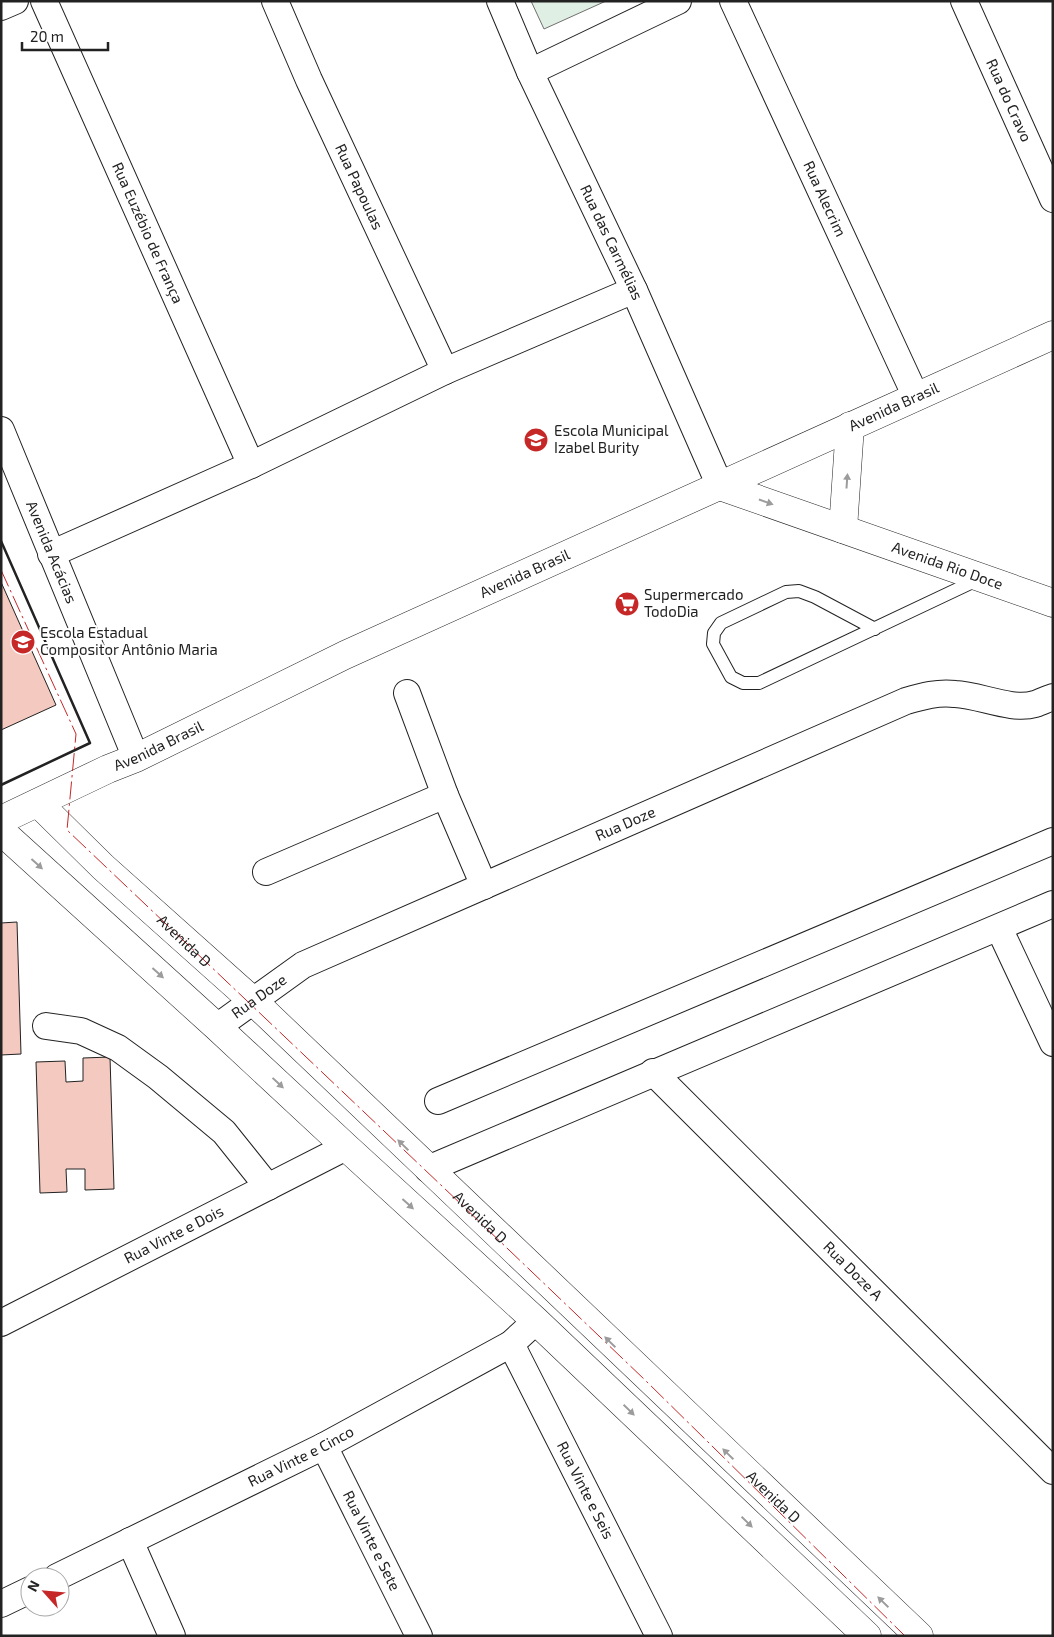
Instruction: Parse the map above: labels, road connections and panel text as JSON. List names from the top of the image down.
{
  "streets": {
    "street": [
      "Rua do Cravo",
      "Rua Papoulas",
      "Rua Alecrim",
      "Rua Euzébio de França",
      "Rua das Carmélias",
      "Avenida Brasil",
      "Avenida Acácias",
      "Avenida Rio Doce",
      "Rua Doze",
      "Avenida D",
      "Rua Vinte e Dois",
      "Rua Doze A",
      "Rua Vinte e Cinco",
      "Rua Vinte e Seis",
      "Rua Vinte e Sete"
    ]
  },
  "crossings": [
    ["Rua Alecrim", "Avenida Brasil"],
    ["Rua das Carmélias", "Avenida Brasil"],
    ["Rua das Carmélias", "Avenida Rio Doce"],
    ["Avenida Brasil", "Avenida Acácias"],
    ["Avenida Brasil", "Avenida Rio Doce"],
    ["Avenida Brasil", "Avenida D"],
    ["Rua Doze", "Avenida D"],
    ["Rua Vinte e Cinco", "Rua Vinte e Seis"],
    ["Rua Vinte e Cinco", "Rua Vinte e Sete"]
  ],
  "one_way": ["Avenida Rio Doce"],
  "places": {
    "school or university": ["Escola Municipal Izabel Burity", "Escola Estadual Compositor Antônio Maria"],
    "supermarket": ["Supermercado TodoDia"]
  },
  "scale_bar": "20 m",
  "north": "top left"
}
